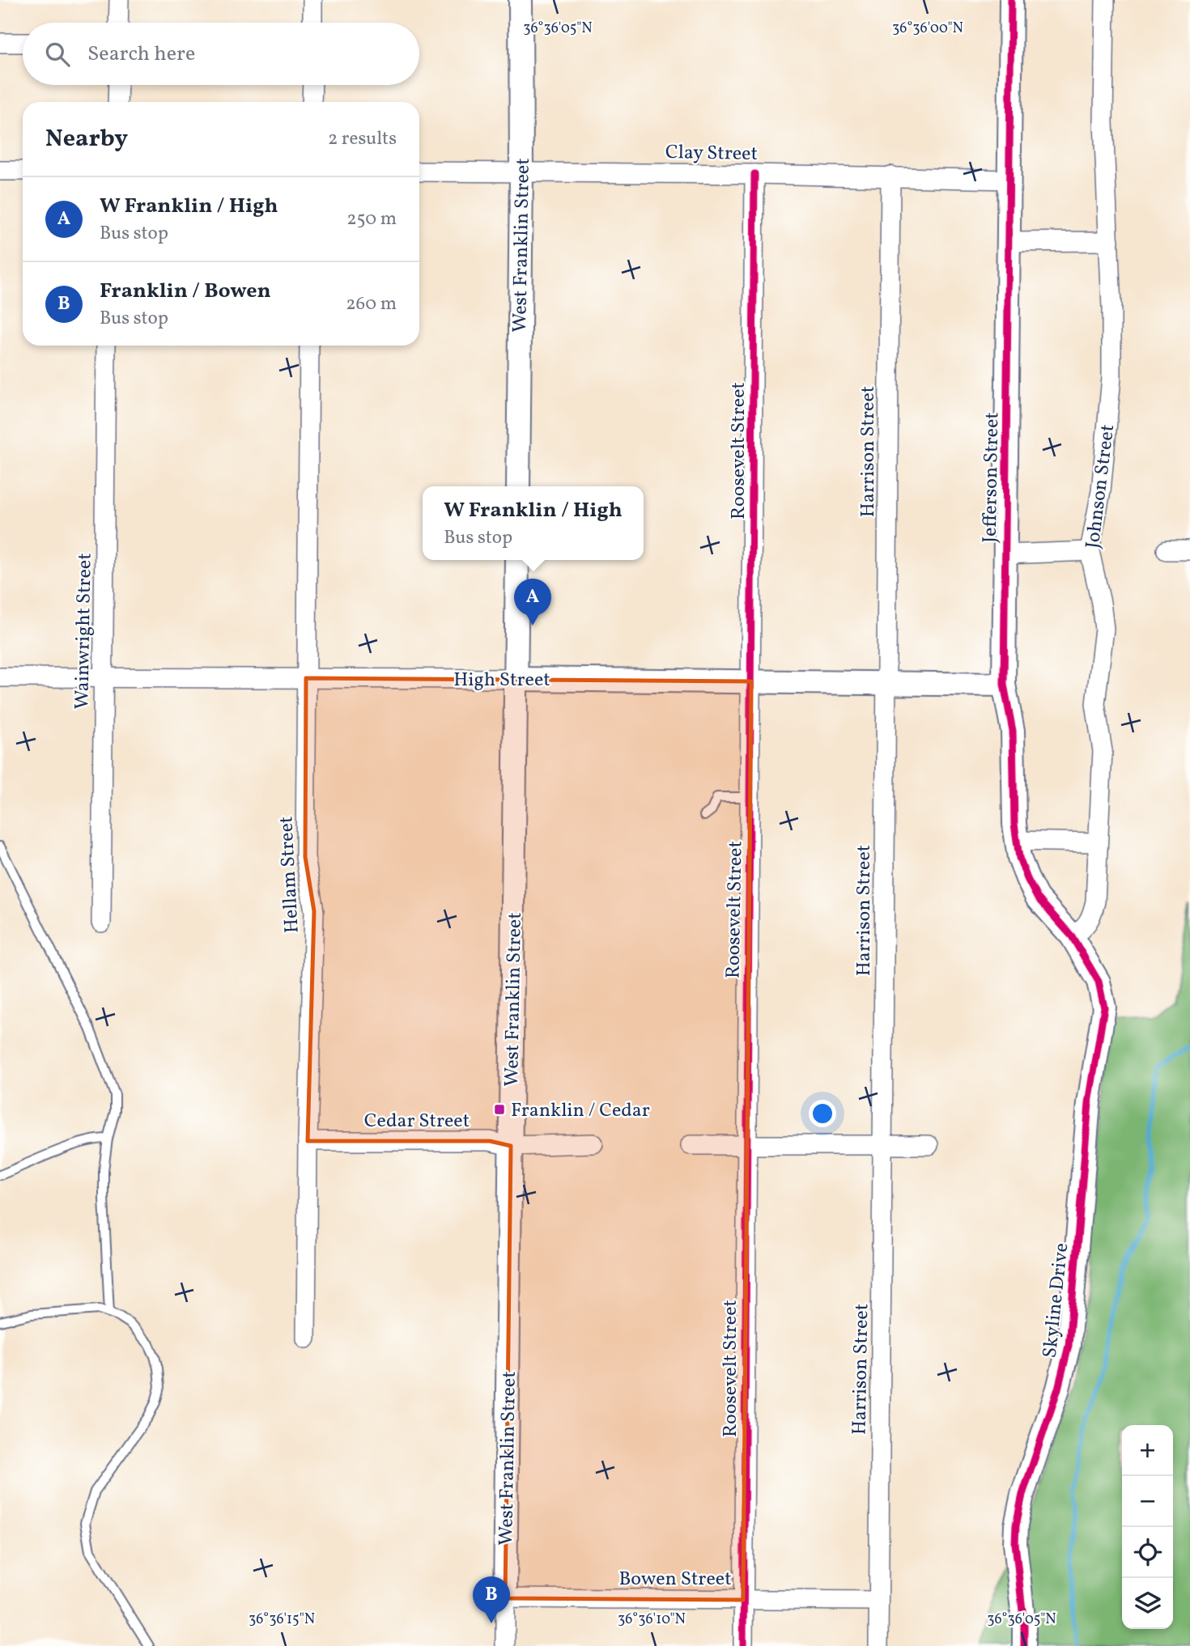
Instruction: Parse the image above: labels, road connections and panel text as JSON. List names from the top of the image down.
{
  "streets": {
    "street": [
      "Clay Street",
      "West Franklin Street",
      "Roosevelt Street",
      "Harrison Street",
      "Jefferson Street",
      "Johnson Street",
      "Wainwright Street",
      "High Street",
      "Hellam Street",
      "Cedar Street",
      "Skyline Drive",
      "Bowen Street"
    ]
  },
  "crossings": [
    ["Clay Street", "West Franklin Street"],
    ["Clay Street", "Roosevelt Street"],
    ["Clay Street", "Harrison Street"],
    ["Clay Street", "Jefferson Street"],
    ["West Franklin Street", "High Street"],
    ["West Franklin Street", "Cedar Street"],
    ["West Franklin Street", "Bowen Street"],
    ["Roosevelt Street", "High Street"],
    ["Roosevelt Street", "Bowen Street"],
    ["Harrison Street", "High Street"],
    ["Harrison Street", "Bowen Street"],
    ["Jefferson Street", "Johnson Street"],
    ["Jefferson Street", "High Street"],
    ["Jefferson Street", "Skyline Drive"],
    ["Johnson Street", "Skyline Drive"],
    ["Wainwright Street", "High Street"],
    ["High Street", "Hellam Street"],
    ["Hellam Street", "Cedar Street"]
  ],
  "places": {
    "transit": ["Franklin / Cedar"]
  },
  "page": {
    "search": "Search here",
    "heading": ["Nearby", "2 results"],
    "list": [
      {
        "mark": "A",
        "name": "W Franklin / High",
        "note": "Bus stop",
        "value": "250 m"
      },
      {
        "mark": "B",
        "name": "Franklin / Bowen",
        "note": "Bus stop",
        "value": "260 m"
      }
    ],
    "popup": ["W Franklin / High", "Bus stop"],
    "pins": ["A", "B"],
    "map_buttons": ["+", "−"]
  },
  "coordinates": [
    "36°36'05\"N",
    "36°36'00\"N",
    "36°36'15\"N",
    "36°36'10\"N"
  ]
}
